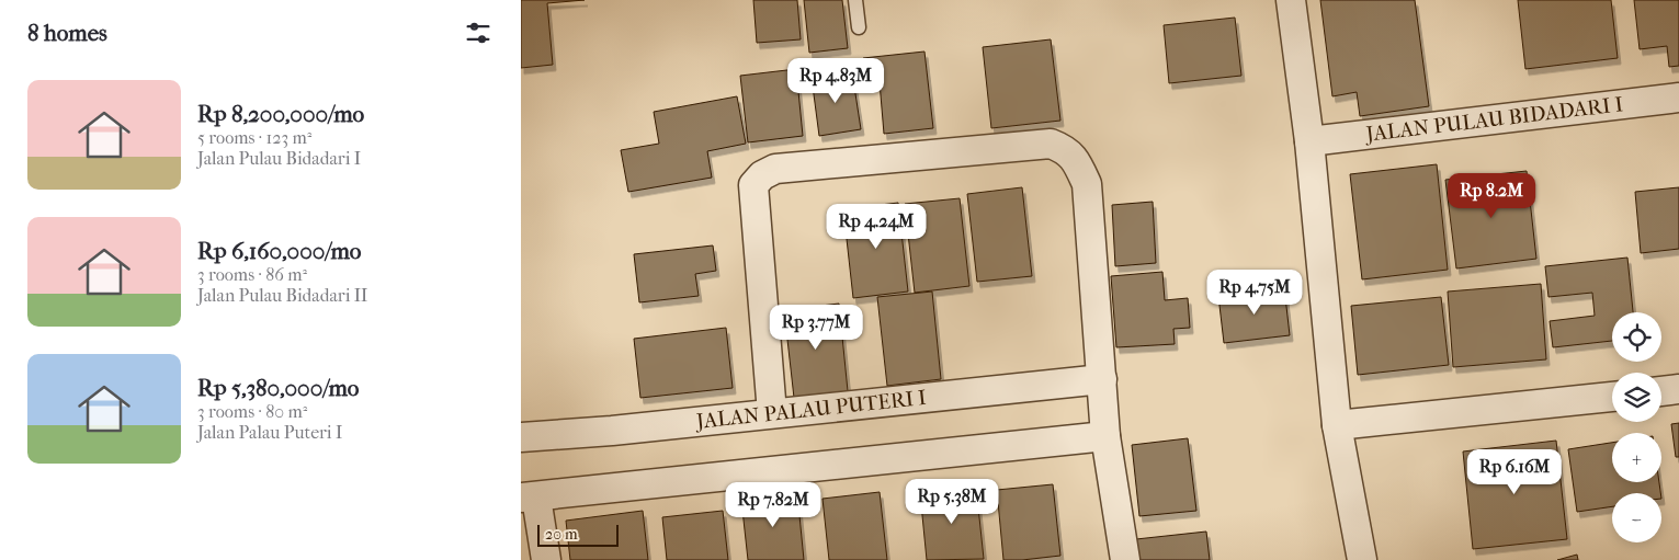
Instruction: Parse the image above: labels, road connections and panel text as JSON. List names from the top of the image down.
{
  "streets": {
    "street": ["JALAN PULAU BIDADARI I", "JALAN PALAU PUTERI I"]
  },
  "scale_bar": "20 m",
  "page": {
    "heading": "8 homes",
    "price": [
      "Rp 4.83M",
      "Rp 8.2M",
      "Rp 4.24M",
      "Rp 4.75M",
      "Rp 3.77M",
      "Rp 6.16M",
      "Rp 5.38M",
      "Rp 7.82M"
    ],
    "list": [
      {
        "name": "Rp 8,200,000/mo",
        "note": "5 rooms · 123 m² · Jalan Pulau Bidadari I"
      },
      {
        "name": "Rp 6,160,000/mo",
        "note": "3 rooms · 86 m² · Jalan Pulau Bidadari II"
      },
      {
        "name": "Rp 5,380,000/mo",
        "note": "3 rooms · 80 m² · Jalan Palau Puteri I"
      }
    ],
    "map_buttons": ["+", "−"],
    "scale": "20 m"
  }
}
